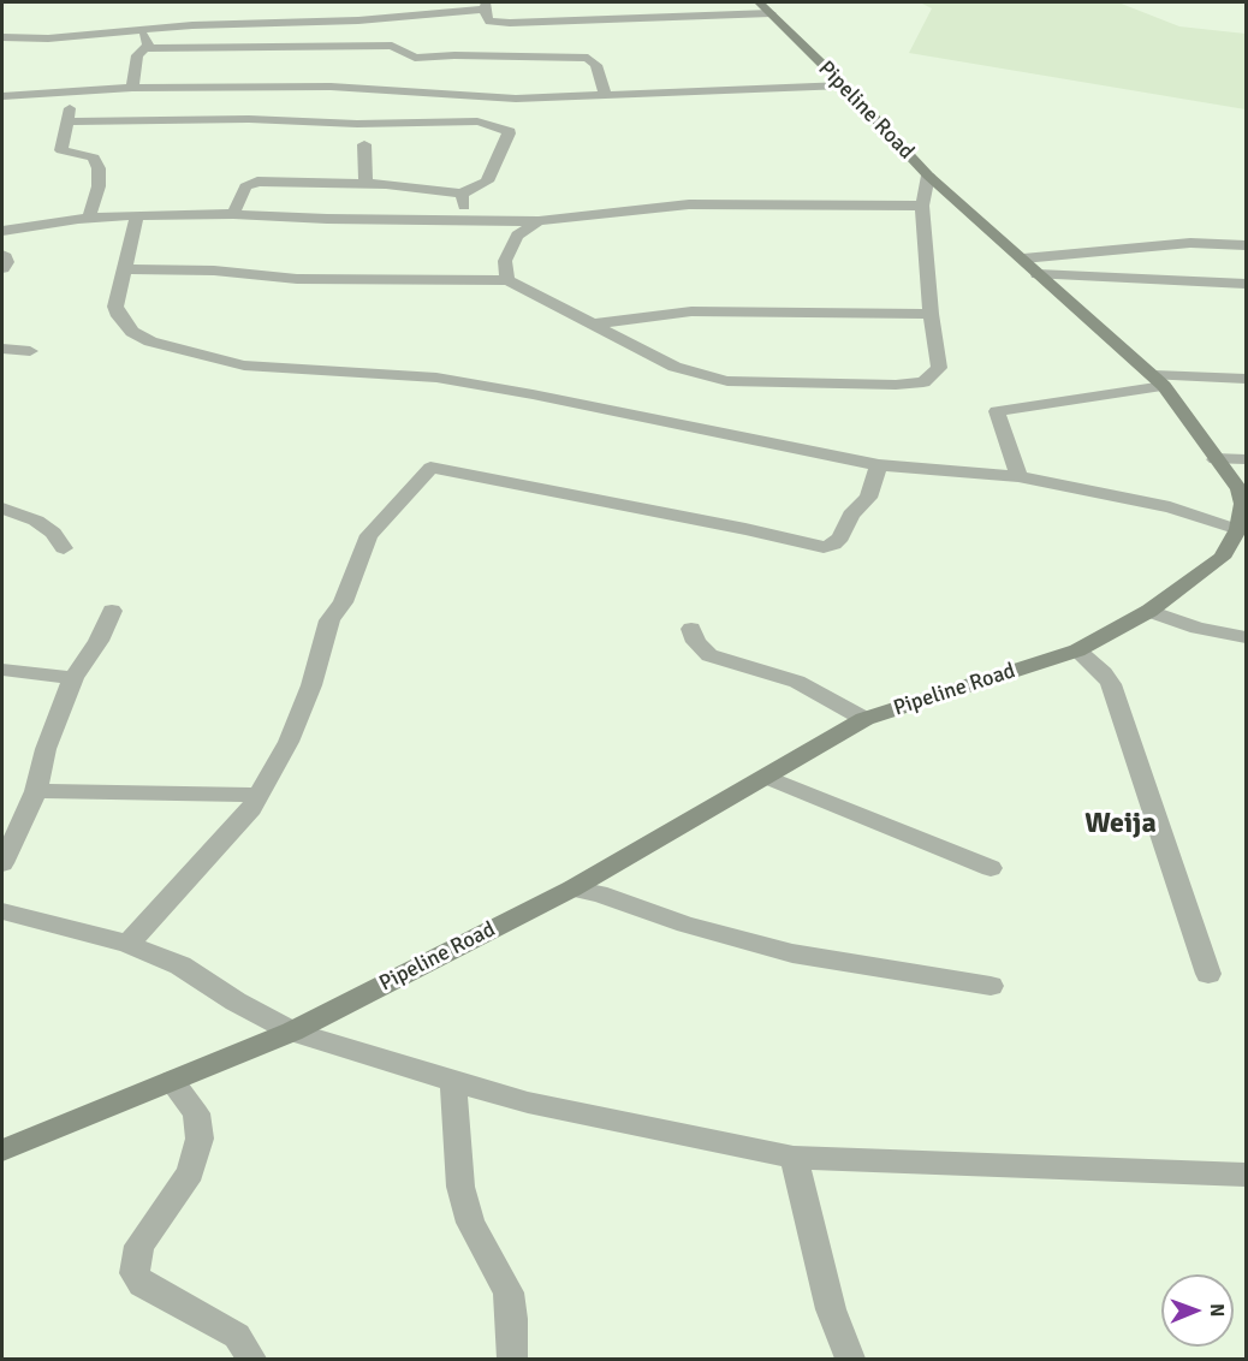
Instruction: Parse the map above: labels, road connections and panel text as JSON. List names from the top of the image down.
{
  "streets": {
    "street": ["Pipeline Road"]
  },
  "districts": ["Weija"],
  "north": "right"
}
